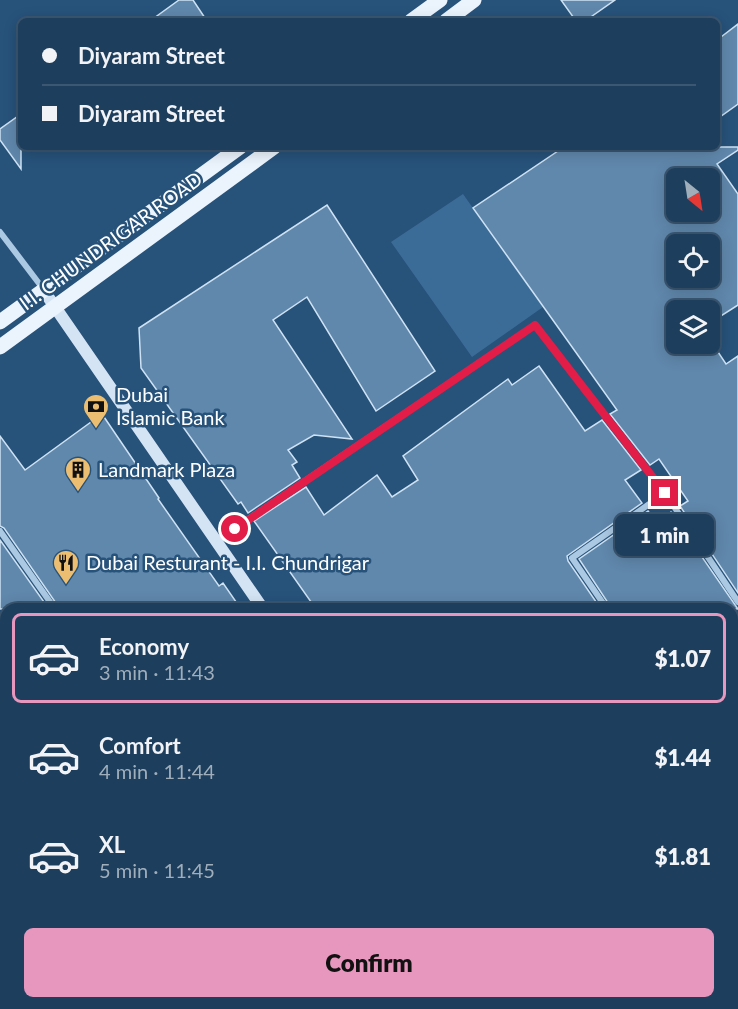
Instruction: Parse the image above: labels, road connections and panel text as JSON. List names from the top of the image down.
{
  "streets": {
    "main road": ["I.I. CHUNDRIGAR ROAD"]
  },
  "places": {
    "bank": ["Dubai Islamic Bank"],
    "building": ["Landmark Plaza"],
    "restaurant": ["Dubai Resturant - I.I. Chundrigar"]
  },
  "north": "bottom right",
  "page": {
    "banner": ["Diyaram Street", "Diyaram Street"],
    "bubble": "1 min",
    "list": [
      {
        "name": "Economy",
        "note": "3 min · 11:43",
        "value": "$1.07"
      },
      {
        "name": "Comfort",
        "note": "4 min · 11:44",
        "value": "$1.44"
      },
      {
        "name": "XL",
        "note": "5 min · 11:45",
        "value": "$1.81"
      }
    ],
    "buttons": "Confirm"
  }
}
